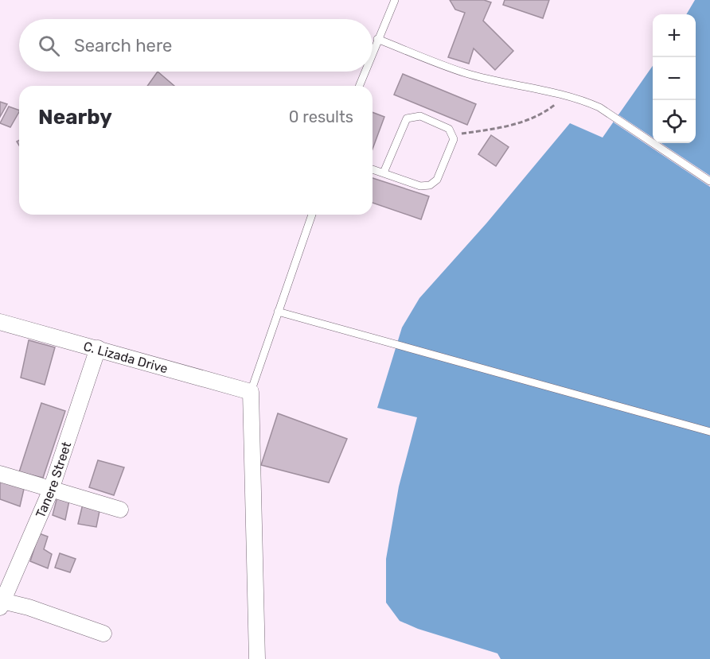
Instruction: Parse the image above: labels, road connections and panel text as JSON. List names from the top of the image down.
{
  "streets": {
    "street": ["C. Lizada Drive", "Tanere Street"]
  },
  "crossings": [
    ["C. Lizada Drive", "Tanere Street"]
  ],
  "page": {
    "map_buttons": ["+", "−"],
    "search": "Search here",
    "heading": ["Nearby", "0 results"]
  }
}
